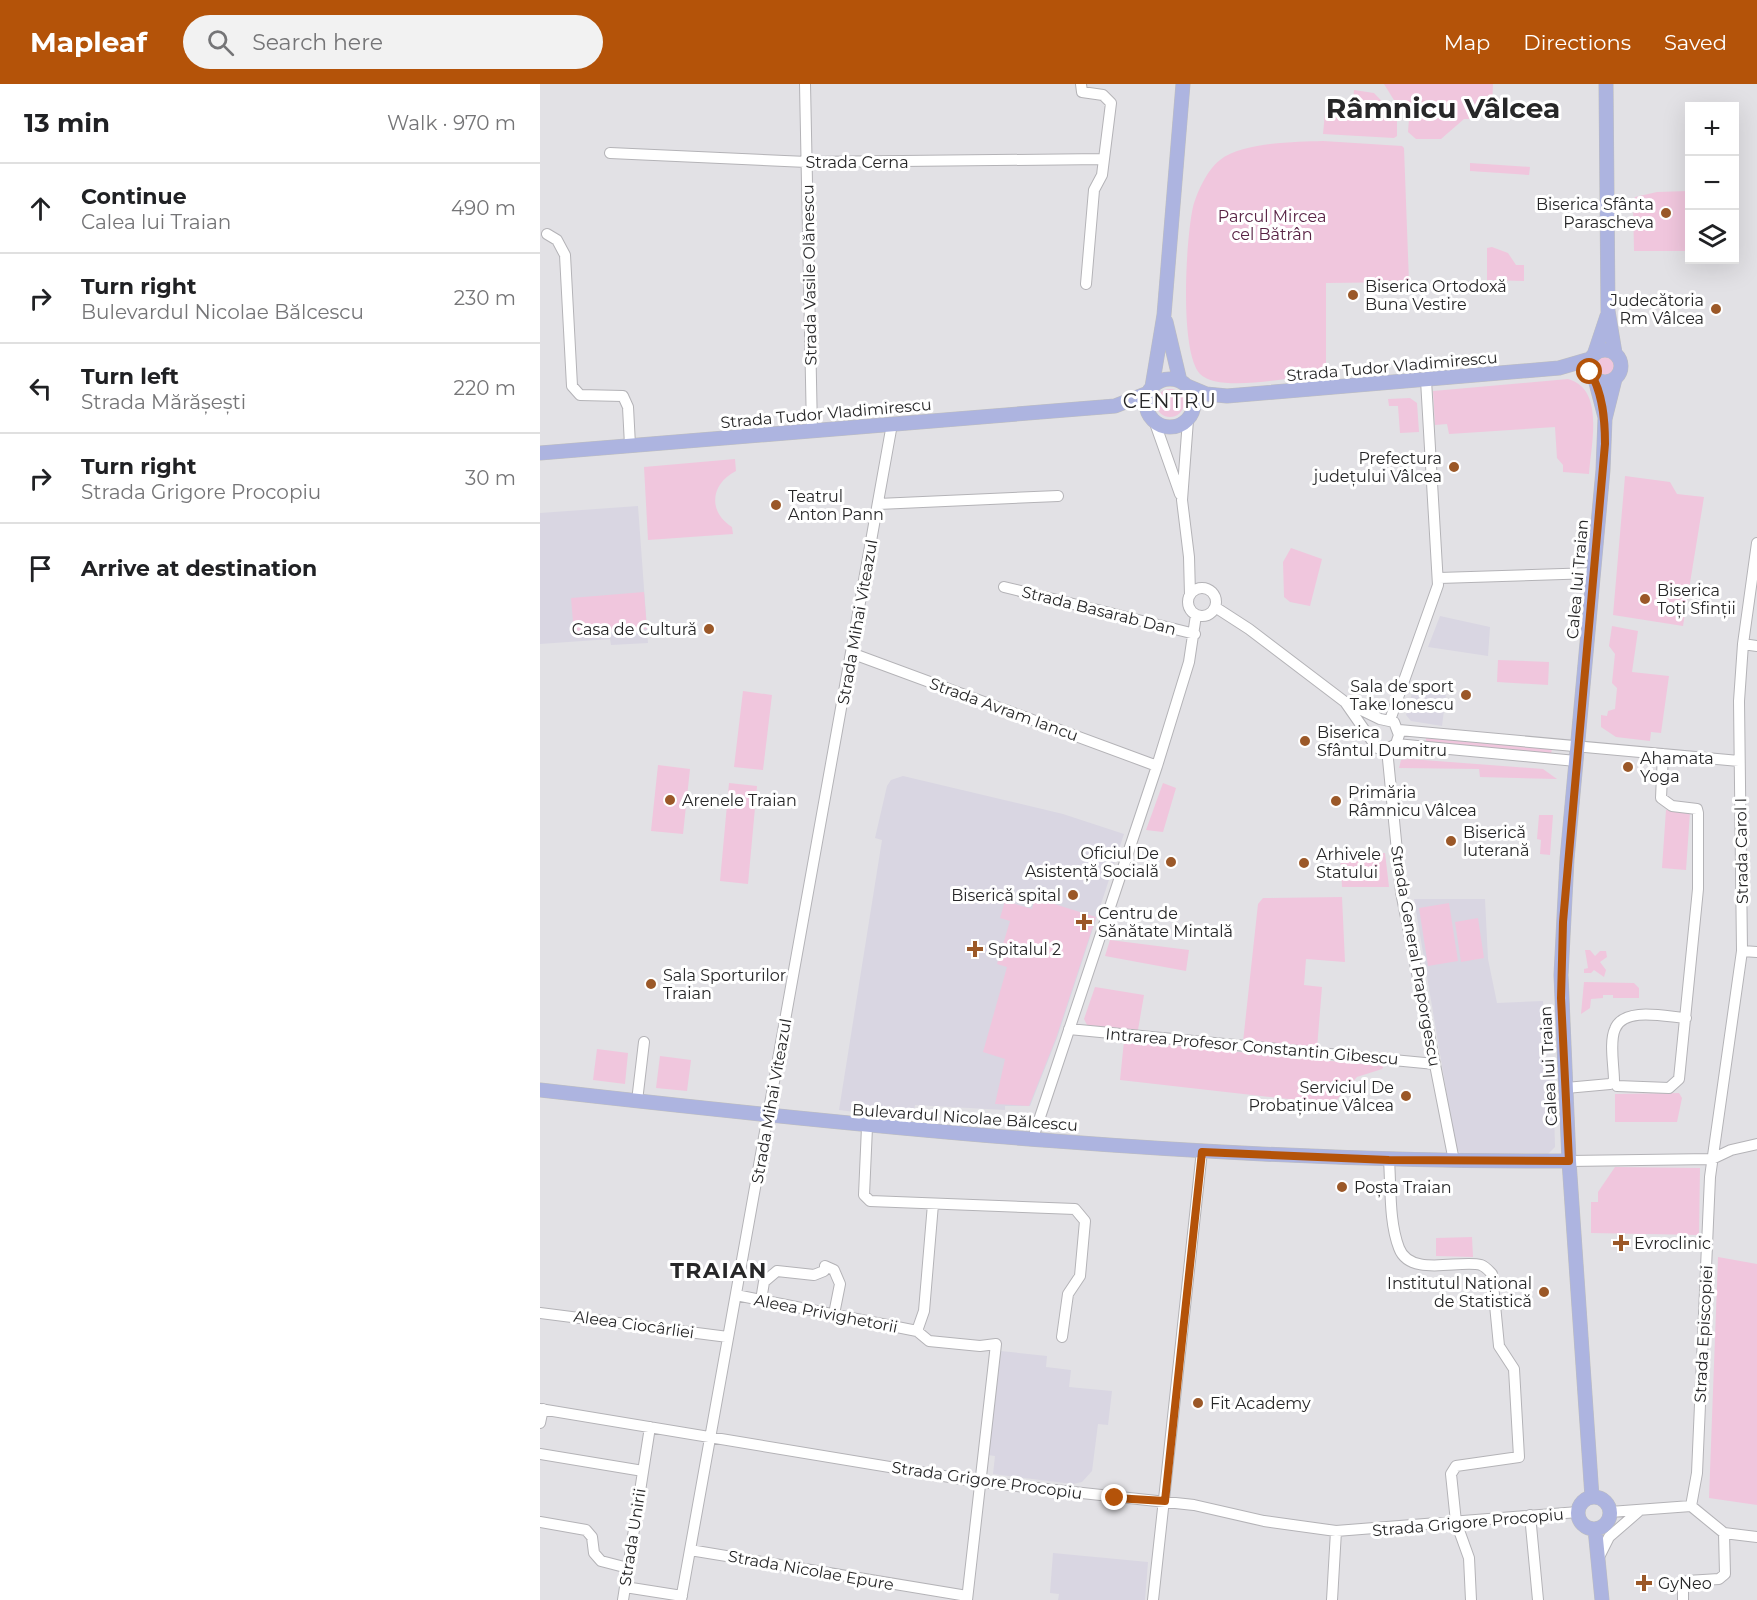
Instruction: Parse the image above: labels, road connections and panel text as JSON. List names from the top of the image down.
{
  "streets": {
    "main road": ["Strada Tudor Vladimirescu", "Calea lui Traian", "Bulevardul Nicolae Bălcescu"],
    "street": [
      "Strada Cerna",
      "Strada Vasile Olănescu",
      "Strada Basarab Dan",
      "Strada Mihai Viteazul",
      "Strada Avram Iancu",
      "Strada Carol I",
      "Strada General Praporgescu",
      "Intrarea Profesor Constantin Gibescu",
      "Aleea Privighetorii",
      "Aleea Ciocârliei",
      "Strada Episcopiei",
      "Strada Grigore Procopiu",
      "Strada Unirii",
      "Strada Nicolae Epure"
    ]
  },
  "crossings": [
    ["Strada Cerna", "Strada Vasile Olănescu"],
    ["Strada Vasile Olănescu", "Strada Tudor Vladimirescu"],
    ["Strada Tudor Vladimirescu", "Calea lui Traian"],
    ["Strada Tudor Vladimirescu", "Strada Mihai Viteazul"],
    ["Calea lui Traian", "Bulevardul Nicolae Bălcescu"],
    ["Calea lui Traian", "Strada Grigore Procopiu"],
    ["Strada Mihai Viteazul", "Strada Avram Iancu"],
    ["Strada Mihai Viteazul", "Bulevardul Nicolae Bălcescu"],
    ["Strada Mihai Viteazul", "Aleea Privighetorii"],
    ["Strada Mihai Viteazul", "Aleea Ciocârliei"],
    ["Strada Mihai Viteazul", "Strada Grigore Procopiu"],
    ["Strada Mihai Viteazul", "Strada Nicolae Epure"],
    ["Strada Carol I", "Strada Episcopiei"],
    ["Strada General Praporgescu", "Intrarea Profesor Constantin Gibescu"],
    ["Strada General Praporgescu", "Bulevardul Nicolae Bălcescu"],
    ["Aleea Privighetorii", "Strada Grigore Procopiu"]
  ],
  "districts": ["Râmnicu Vâlcea", "CENTRU", "TRAIAN"],
  "parks": ["Parcul Mircea cel Bătrân"],
  "places": {
    "other": [
      "Biserica Sfânta Parascheva",
      "Biserica Ortodoxă Buna Vestire",
      "Judecătoria Rm Vâlcea",
      "Prefectura județului Vâlcea",
      "Teatrul Anton Pann",
      "Biserica Toți Sfinții",
      "Casa de Cultură",
      "Sala de sport Take Ionescu",
      "Biserica Sfântul Dumitru",
      "Ahamata Yoga",
      "Arenele Traian",
      "Primăria Râmnicu Vâlcea",
      "Biserică luterană",
      "Oficiul De Asistență Socială",
      "Arhivele Statului",
      "Biserică spital",
      "Sala Sporturilor Traian",
      "Serviciul De Probaținue Vâlcea",
      "Poșta Traian",
      "Institutul Național de Statistică",
      "Fit Academy"
    ],
    "health": [
      "Centru de Sănătate Mintală",
      "Spitalul 2",
      "Evroclinic",
      "GyNeo"
    ]
  },
  "page": {
    "header": "Mapleaf",
    "search": "Search here",
    "nav": ["Map", "Directions", "Saved"],
    "heading": ["13 min", "Walk · 970 m"],
    "map_buttons": ["+", "−"],
    "list": [
      ["Continue", "Calea lui Traian", "490 m"],
      ["Turn right", "Bulevardul Nicolae Bălcescu", "230 m"],
      ["Turn left", "Strada Mărășești", "220 m"],
      ["Turn right", "Strada Grigore Procopiu", "30 m"],
      "Arrive at destination"
    ]
  }
}
